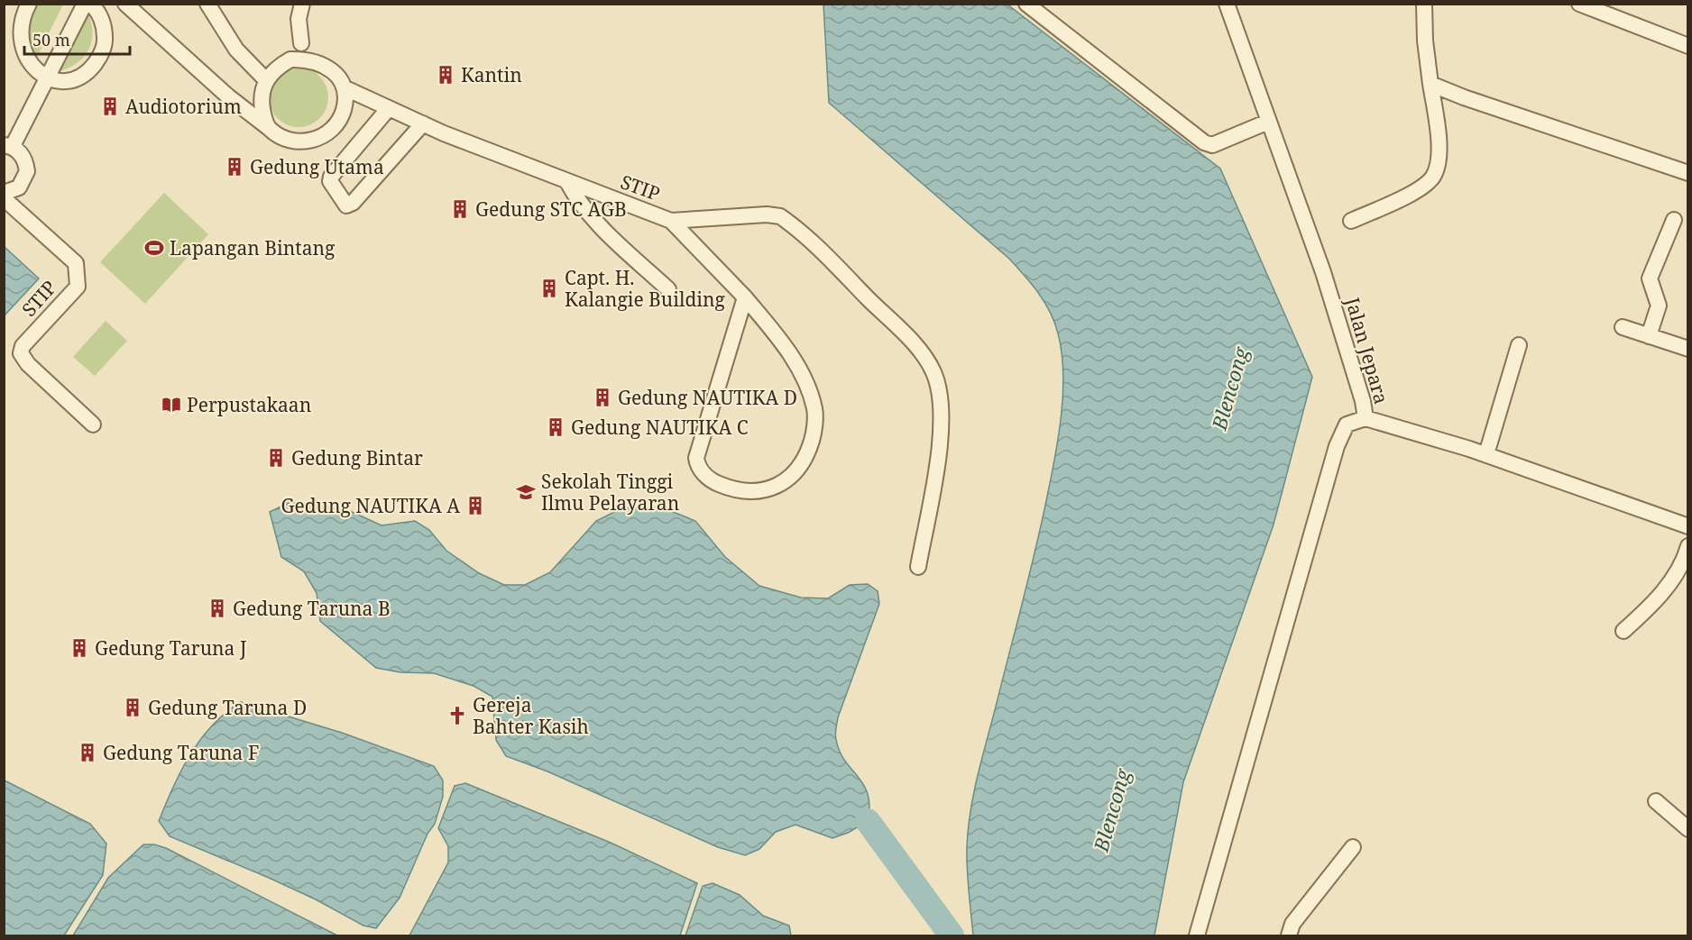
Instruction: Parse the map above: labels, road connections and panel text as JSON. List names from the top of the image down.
{
  "streets": {
    "lane": ["STIP", "Jalan Jepara"]
  },
  "water": ["Blencong"],
  "places": {
    "building": [
      "Kantin",
      "Audiotorium",
      "Gedung Utama",
      "Gedung STC AGB",
      "Capt. H. Kalangie Building",
      "Gedung NAUTIKA D",
      "Gedung NAUTIKA C",
      "Gedung Bintar",
      "Gedung NAUTIKA A",
      "Gedung Taruna B",
      "Gedung Taruna J",
      "Gedung Taruna D",
      "Gedung Taruna F"
    ],
    "sports": ["Lapangan Bintang"],
    "library": ["Perpustakaan"],
    "school or university": ["Sekolah Tinggi Ilmu Pelayaran"],
    "church": ["Gereja Bahter Kasih"]
  },
  "scale_bar": "50 m"
}
